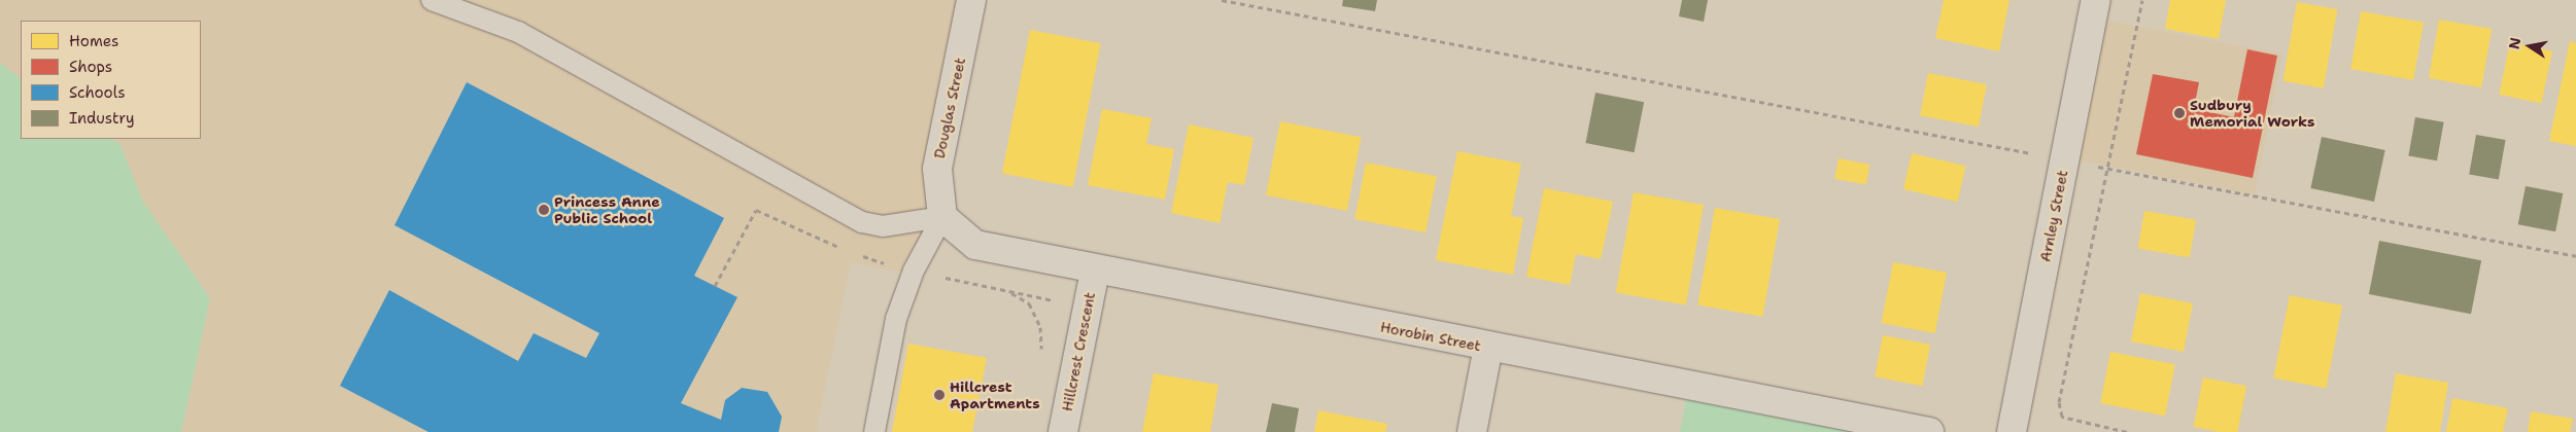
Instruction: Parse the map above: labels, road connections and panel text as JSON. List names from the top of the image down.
{
  "streets": {
    "street": [
      "Douglas Street",
      "Arnley Street",
      "Horobin Street",
      "Hillcrest Crescent"
    ]
  },
  "crossings": [
    ["Douglas Street", "Horobin Street"],
    ["Horobin Street", "Hillcrest Crescent"]
  ],
  "places": ["Sudbury Memorial Works", "Princess Anne Public School", "Hillcrest Apartments"],
  "legend": [
    "Homes",
    "Shops",
    "Schools",
    "Industry"
  ],
  "north": "left"
}
